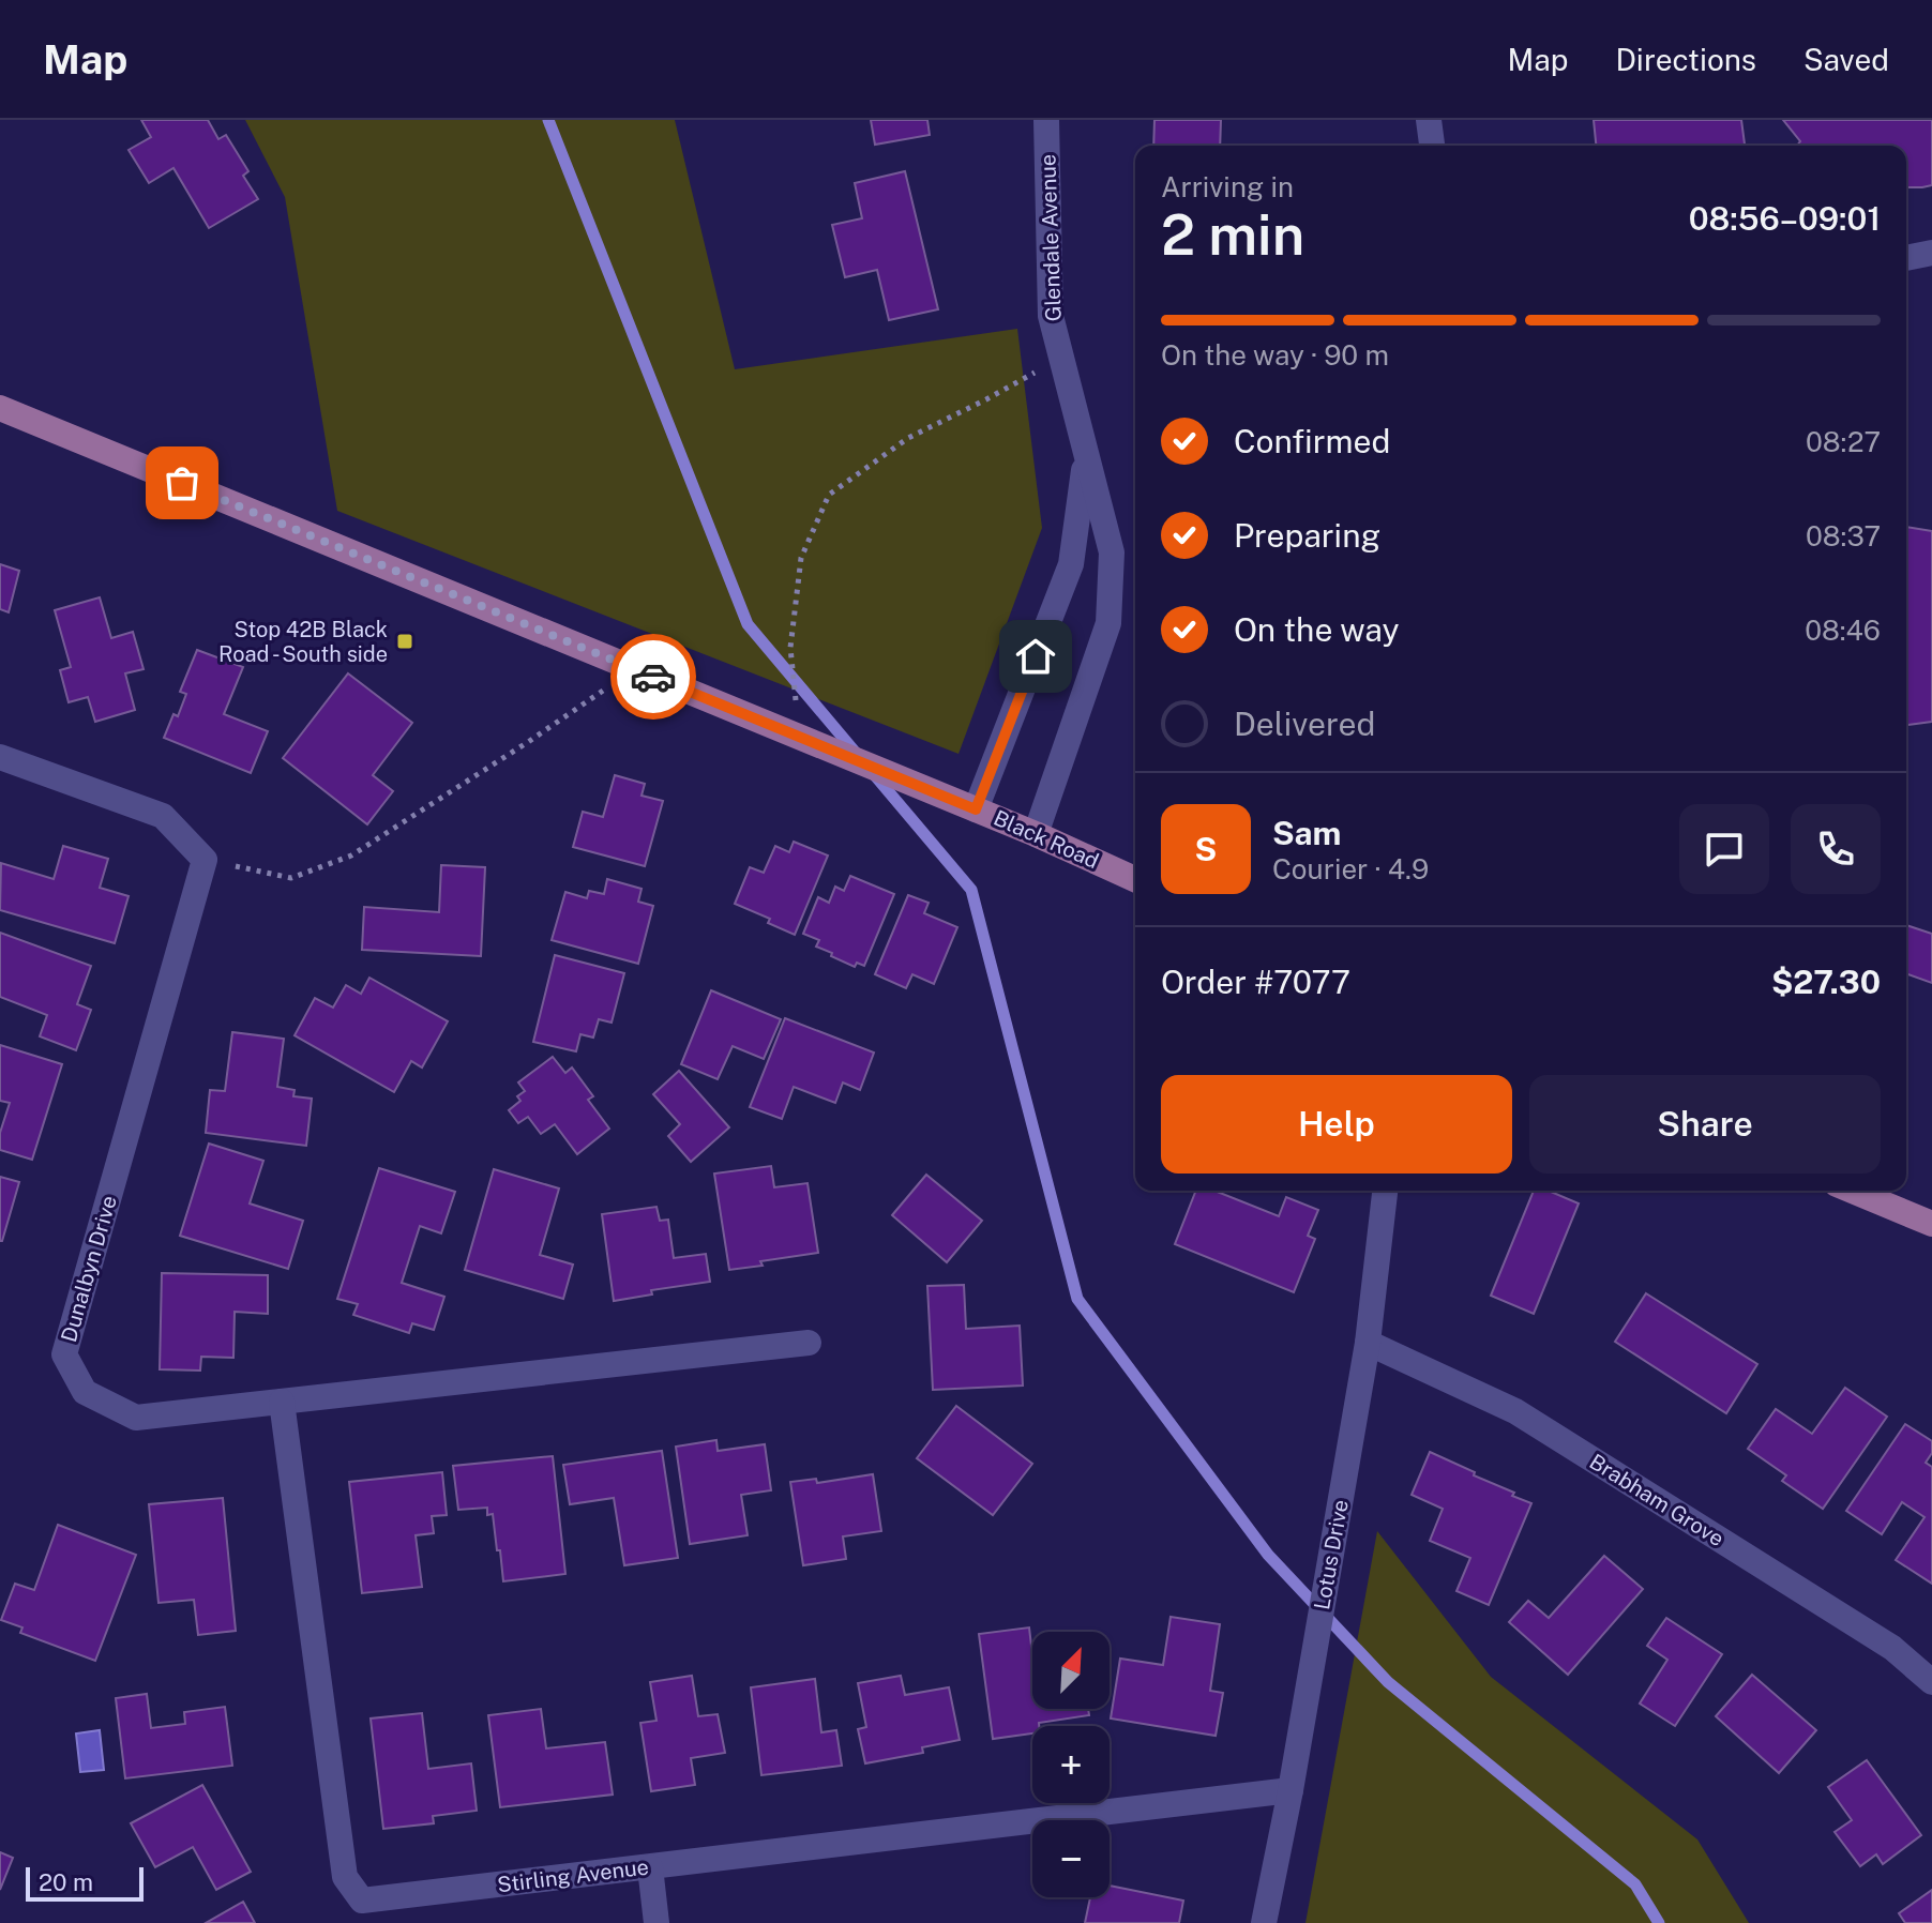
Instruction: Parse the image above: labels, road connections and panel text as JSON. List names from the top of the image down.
{
  "streets": {
    "main road": ["Black Road"],
    "street": [
      "Glendale Avenue",
      "Dunalbyn Drive",
      "Brabham Grove",
      "Lotus Drive",
      "Stirling Avenue"
    ]
  },
  "crossings": [
    ["Glendale Avenue", "Black Road"],
    ["Dunalbyn Drive", "Stirling Avenue"],
    ["Brabham Grove", "Lotus Drive"],
    ["Lotus Drive", "Stirling Avenue"]
  ],
  "places": {
    "transit": ["Stop 42B Black Road - South side"]
  },
  "scale_bar": "20 m",
  "north": "top right",
  "page": {
    "header": "Map",
    "nav": ["Map", "Directions", "Saved"],
    "heading": ["2 min", "Arriving in", "08:56–09:01"],
    "panel": [
      "Sam",
      "Courier · 4.9",
      "Order #7077",
      "$27.30"
    ],
    "bar": "On the way · 90 m",
    "list": [
      ["Confirmed", "08:27"],
      ["Preparing", "08:37"],
      ["On the way", "08:46"],
      "Delivered"
    ],
    "round": "S",
    "buttons": ["Help", "Share"],
    "map_buttons": ["+", "−"],
    "scale": "20 m"
  }
}
